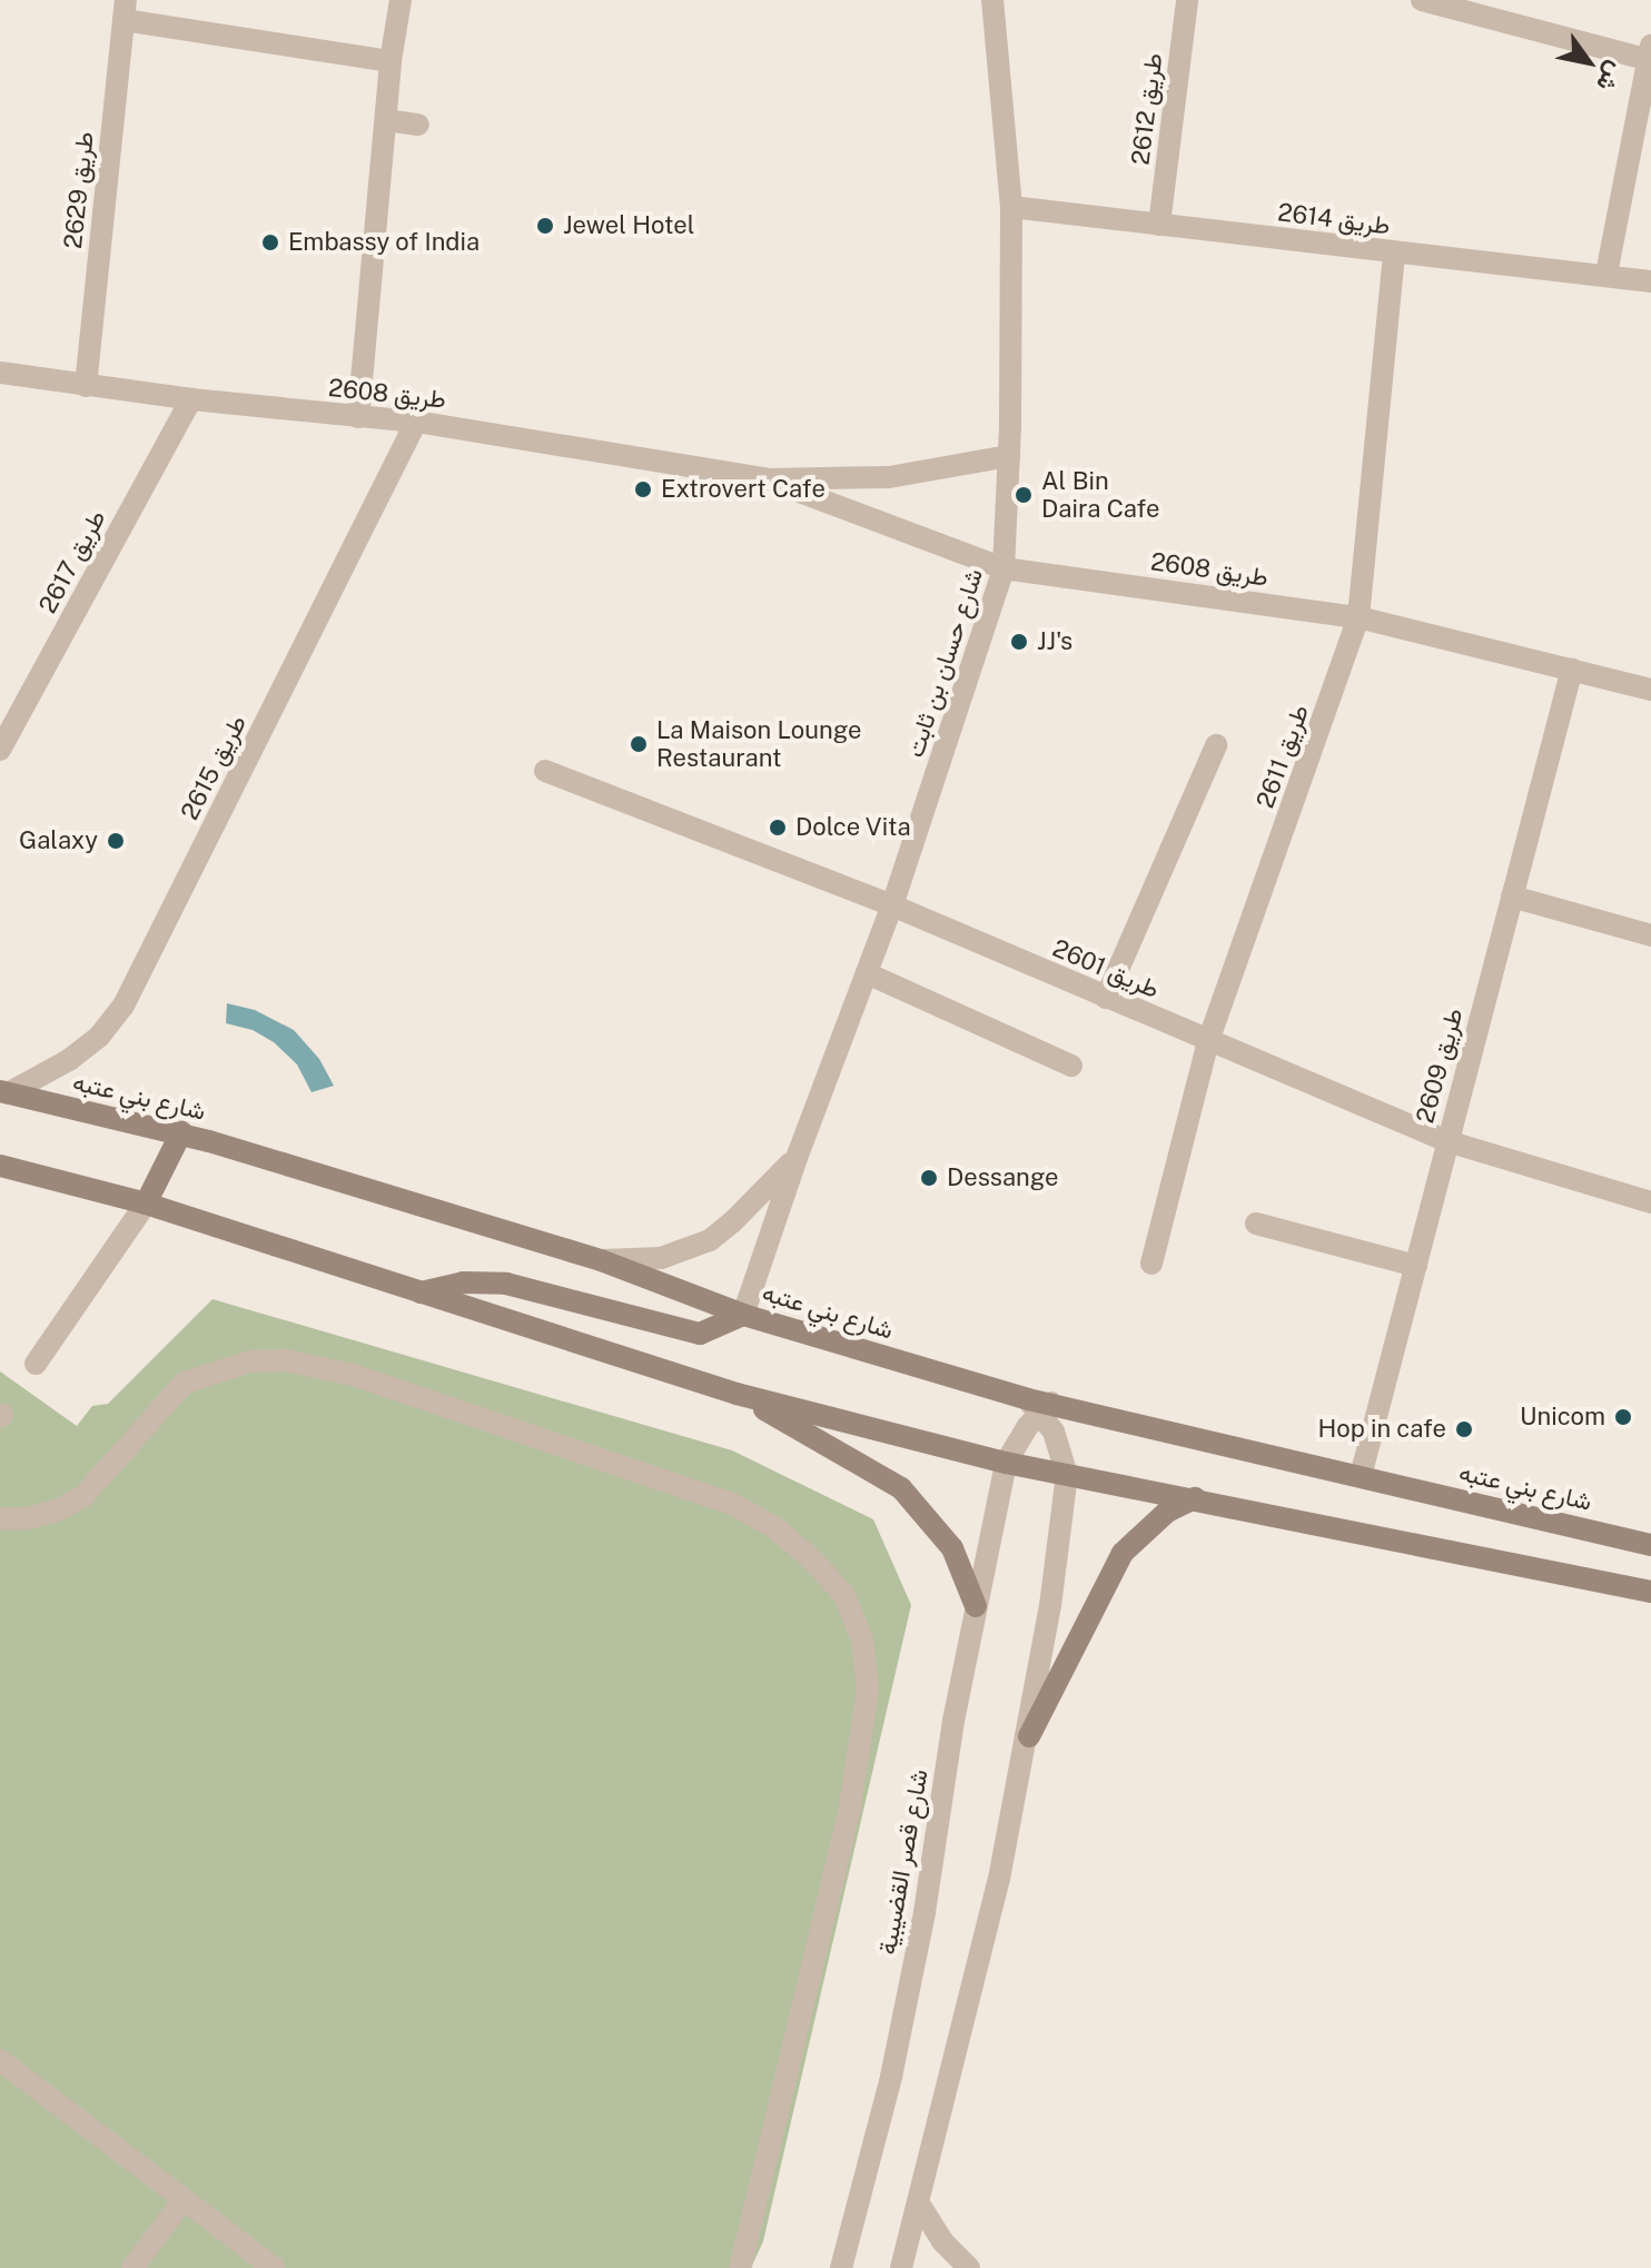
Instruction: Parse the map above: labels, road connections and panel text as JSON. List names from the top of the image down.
{
  "streets": {
    "main road": ["شارع بني عتبه"],
    "street": [
      "طريق 2612",
      "طريق 2629",
      "طريق 2614",
      "طريق 2608",
      "طريق 2617",
      "شارع حسان بن ثابت",
      "طريق 2611",
      "طريق 2615",
      "طريق 2601",
      "طريق 2609",
      "شارع قصر القضيبية"
    ]
  },
  "crossings": [
    ["طريق 2612", "طريق 2614"],
    ["طريق 2629", "طريق 2608"],
    ["طريق 2614", "شارع حسان بن ثابت"],
    ["طريق 2614", "طريق 2611"],
    ["طريق 2608", "طريق 2617"],
    ["طريق 2608", "شارع حسان بن ثابت"],
    ["طريق 2608", "طريق 2611"],
    ["طريق 2608", "طريق 2615"],
    ["طريق 2608", "طريق 2609"],
    ["شارع حسان بن ثابت", "طريق 2601"],
    ["شارع حسان بن ثابت", "شارع بني عتبه"],
    ["طريق 2611", "طريق 2601"],
    ["طريق 2615", "شارع بني عتبه"],
    ["طريق 2601", "طريق 2609"],
    ["طريق 2609", "شارع بني عتبه"]
  ],
  "places": [
    "Jewel Hotel",
    "Embassy of India",
    "Extrovert Cafe",
    "Al Bin Daira Cafe",
    "JJ's",
    "La Maison Lounge Restaurant",
    "Dolce Vita",
    "Galaxy",
    "Dessange",
    "Unicom",
    "Hop in cafe"
  ],
  "north": "bottom right"
}
